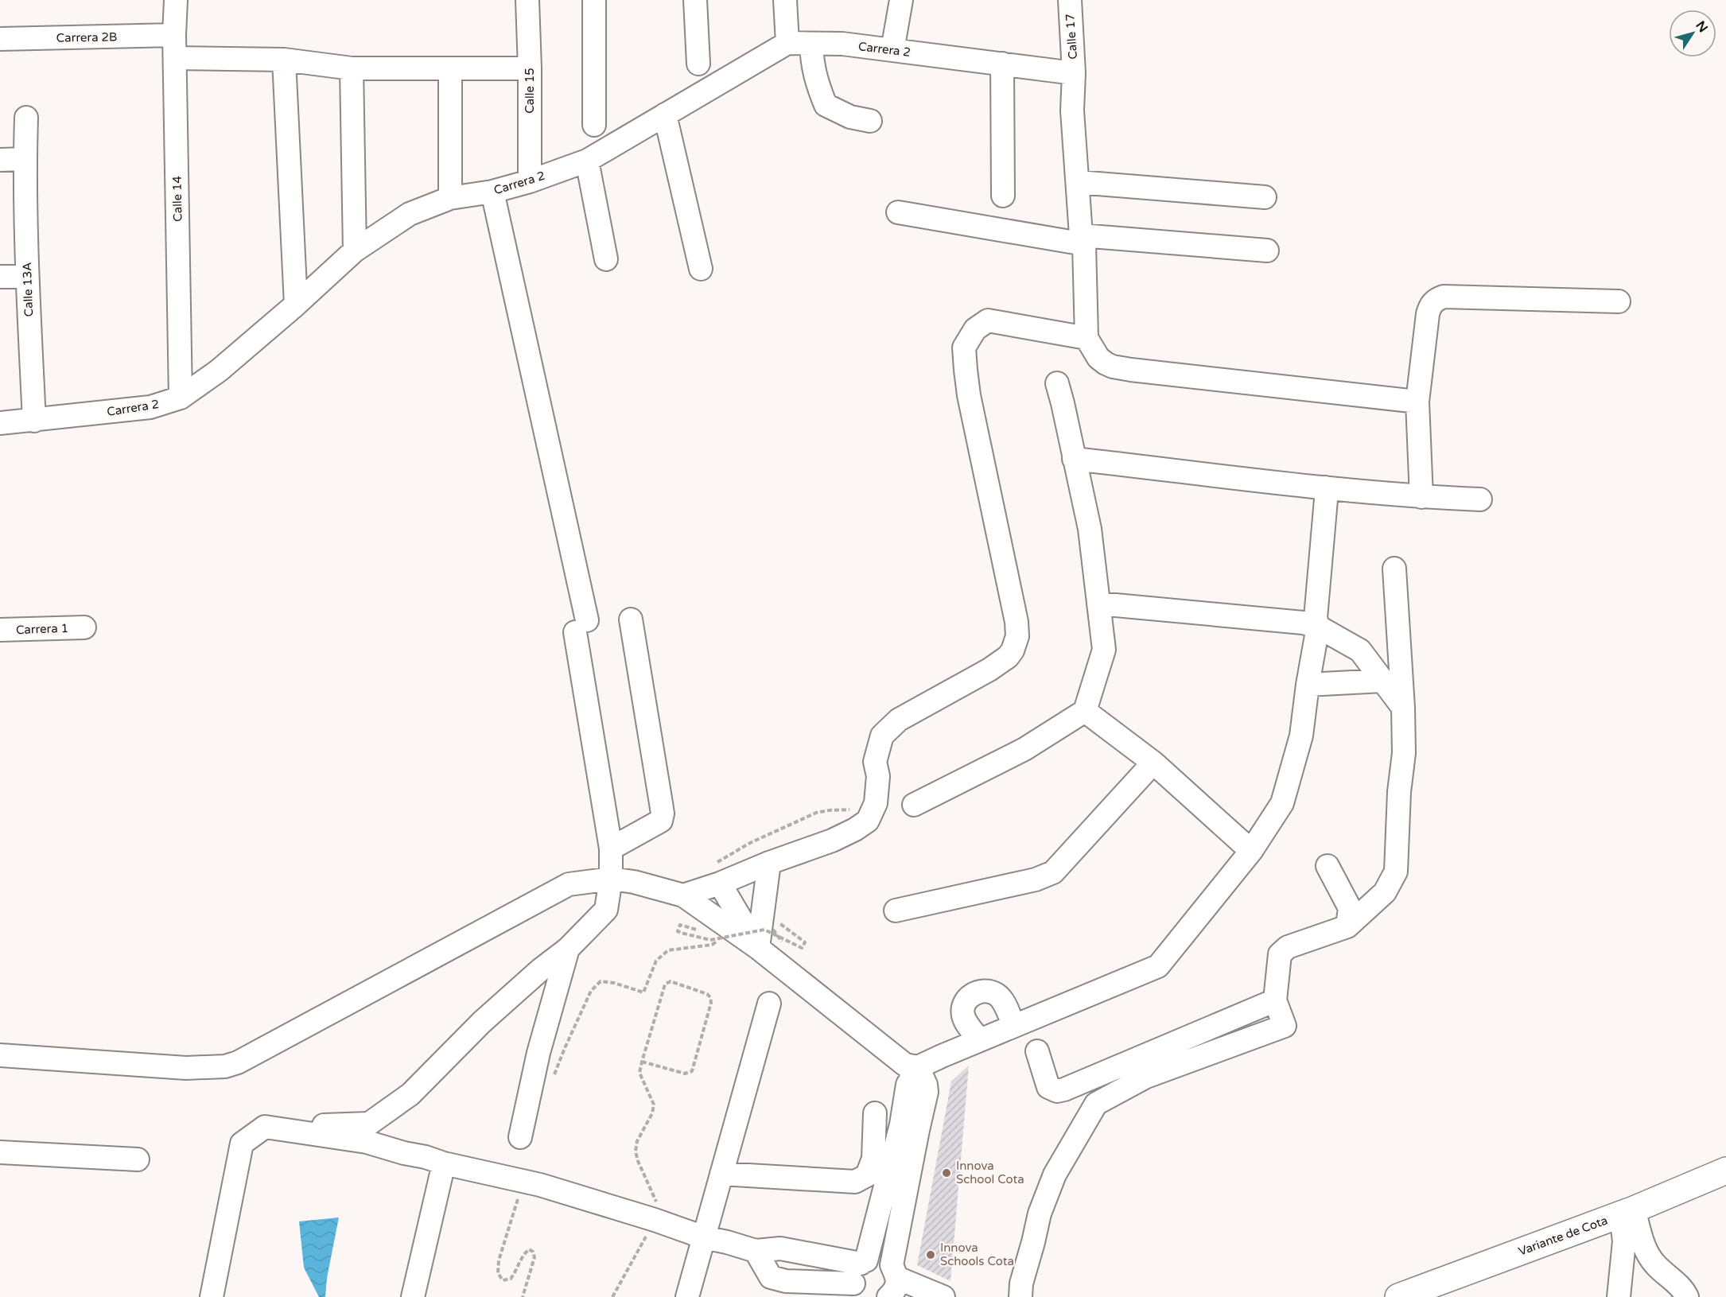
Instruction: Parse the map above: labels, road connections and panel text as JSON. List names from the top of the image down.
{
  "streets": {
    "main road": ["Variante de Cota"],
    "street": [
      "Calle 17",
      "Carrera 2B",
      "Carrera 2",
      "Calle 15",
      "Calle 14",
      "Calle 13A",
      "Carrera 1"
    ]
  },
  "crossings": [
    ["Calle 17", "Carrera 2"],
    ["Carrera 2B", "Calle 14"],
    ["Carrera 2", "Calle 15"],
    ["Carrera 2", "Calle 14"],
    ["Carrera 2", "Calle 13A"]
  ],
  "places": ["Innova School Cota", "Innova Schools Cota"],
  "north": "top right"
}
